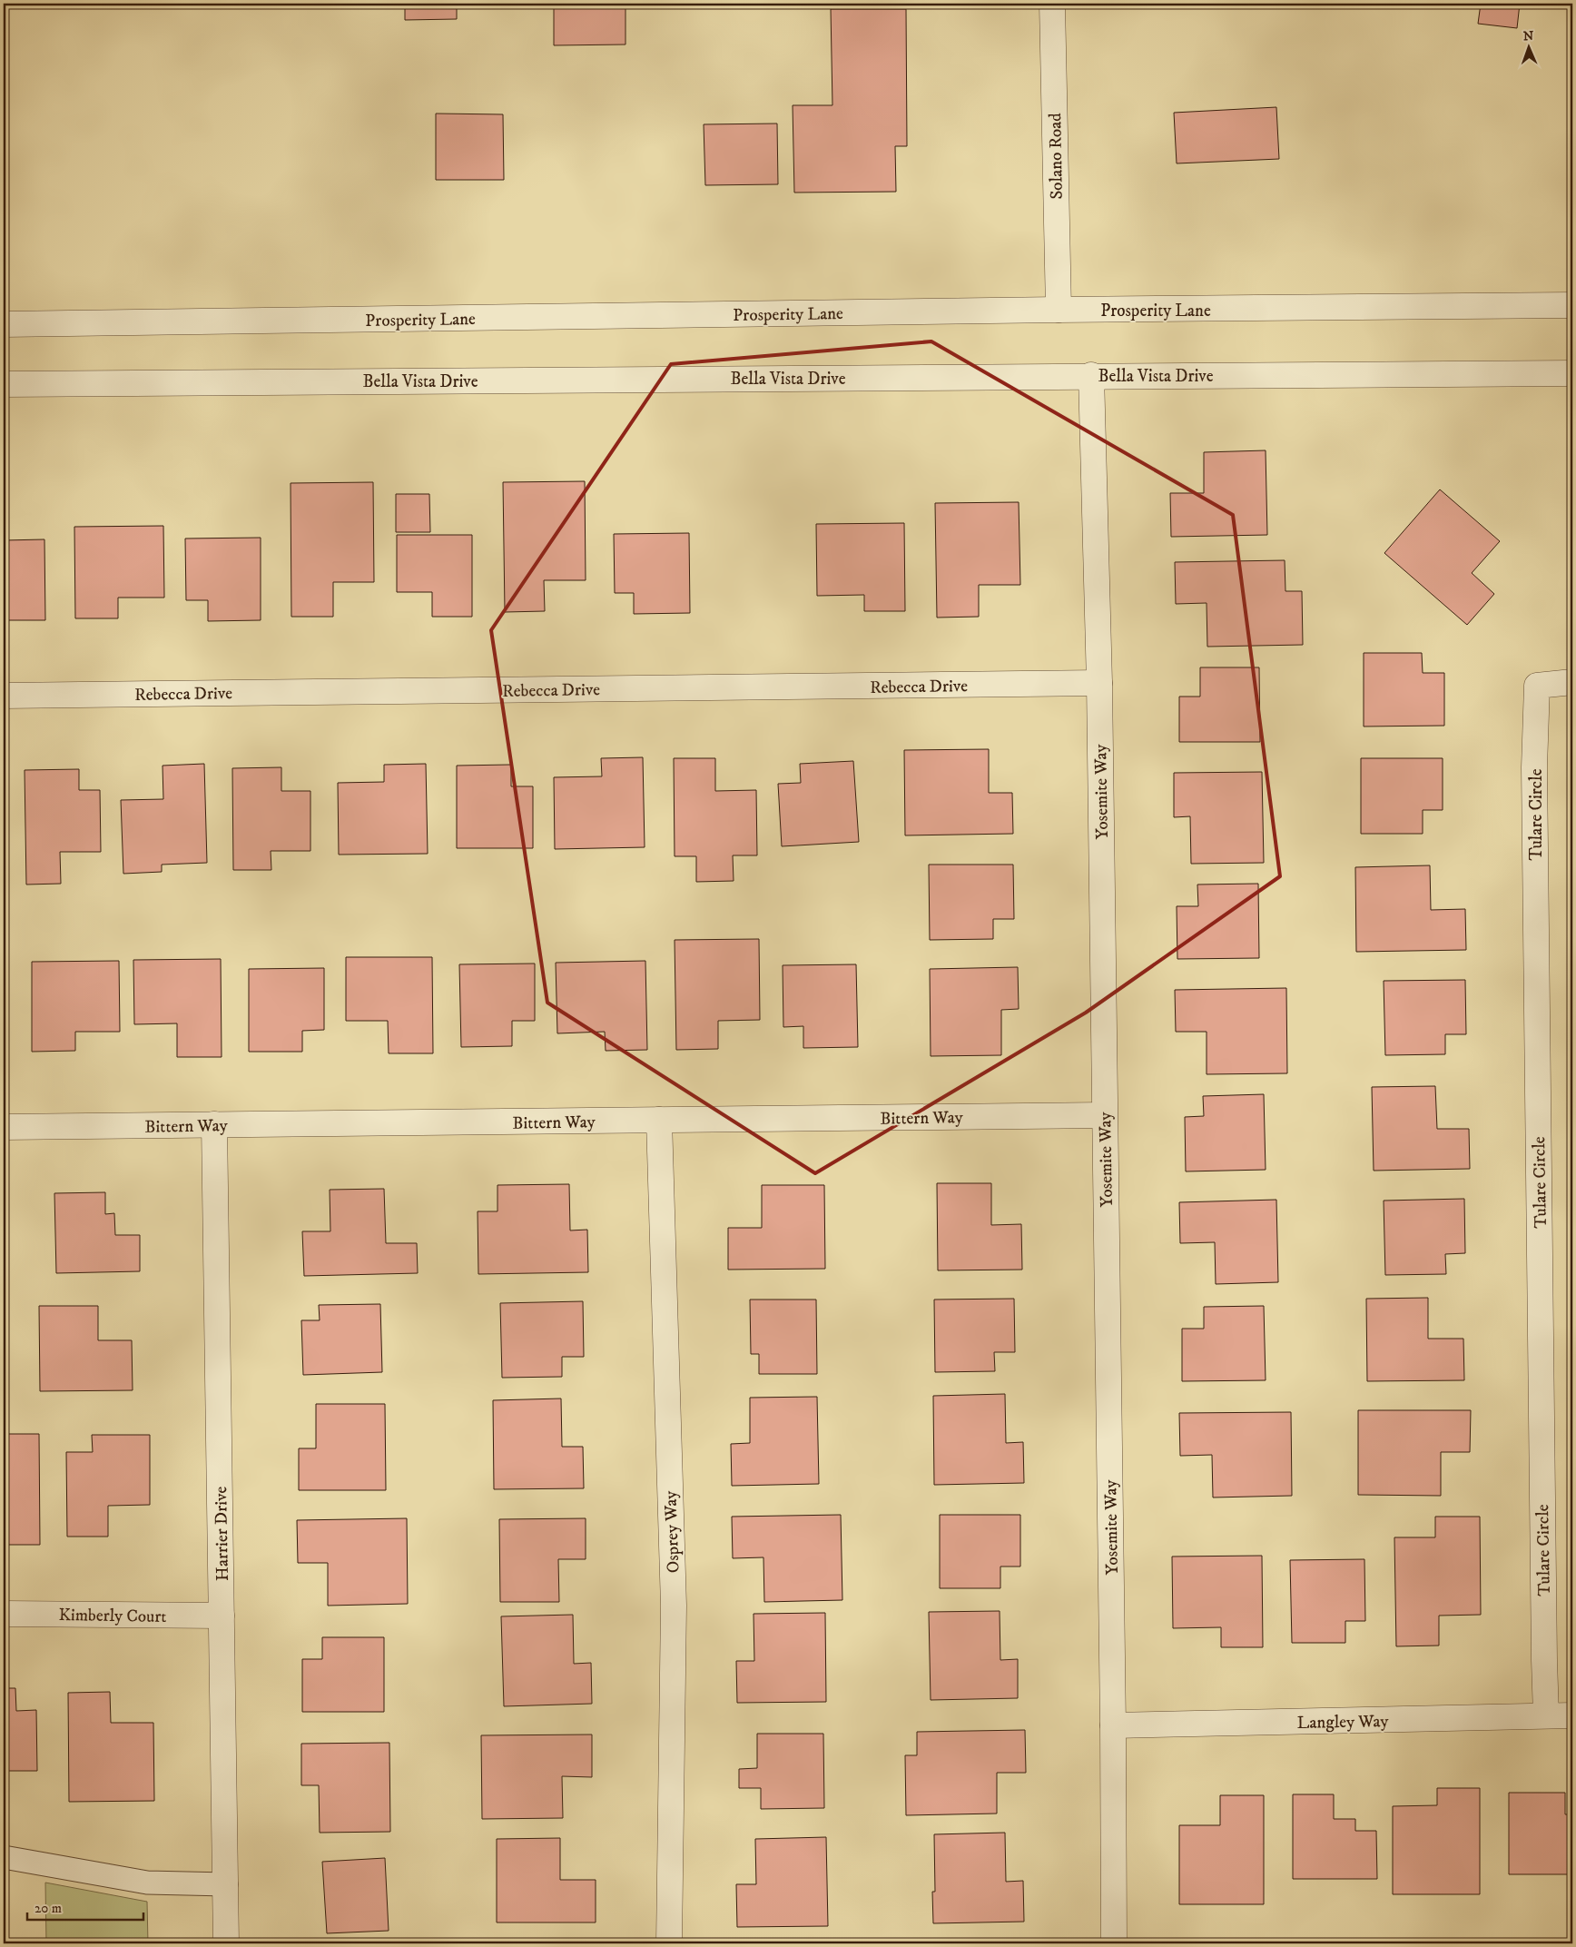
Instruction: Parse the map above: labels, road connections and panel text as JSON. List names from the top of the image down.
{
  "streets": {
    "street": [
      "Solano Road",
      "Prosperity Lane",
      "Bella Vista Drive",
      "Rebecca Drive",
      "Yosemite Way",
      "Tulare Circle",
      "Bittern Way",
      "Osprey Way",
      "Harrier Drive",
      "Kimberly Court",
      "Langley Way"
    ]
  },
  "crossings": [
    ["Solano Road", "Prosperity Lane"],
    ["Bella Vista Drive", "Yosemite Way"],
    ["Rebecca Drive", "Yosemite Way"],
    ["Yosemite Way", "Bittern Way"],
    ["Yosemite Way", "Langley Way"],
    ["Tulare Circle", "Langley Way"],
    ["Bittern Way", "Osprey Way"],
    ["Bittern Way", "Harrier Drive"],
    ["Harrier Drive", "Kimberly Court"]
  ],
  "scale_bar": "20 m",
  "north": "top"
}
